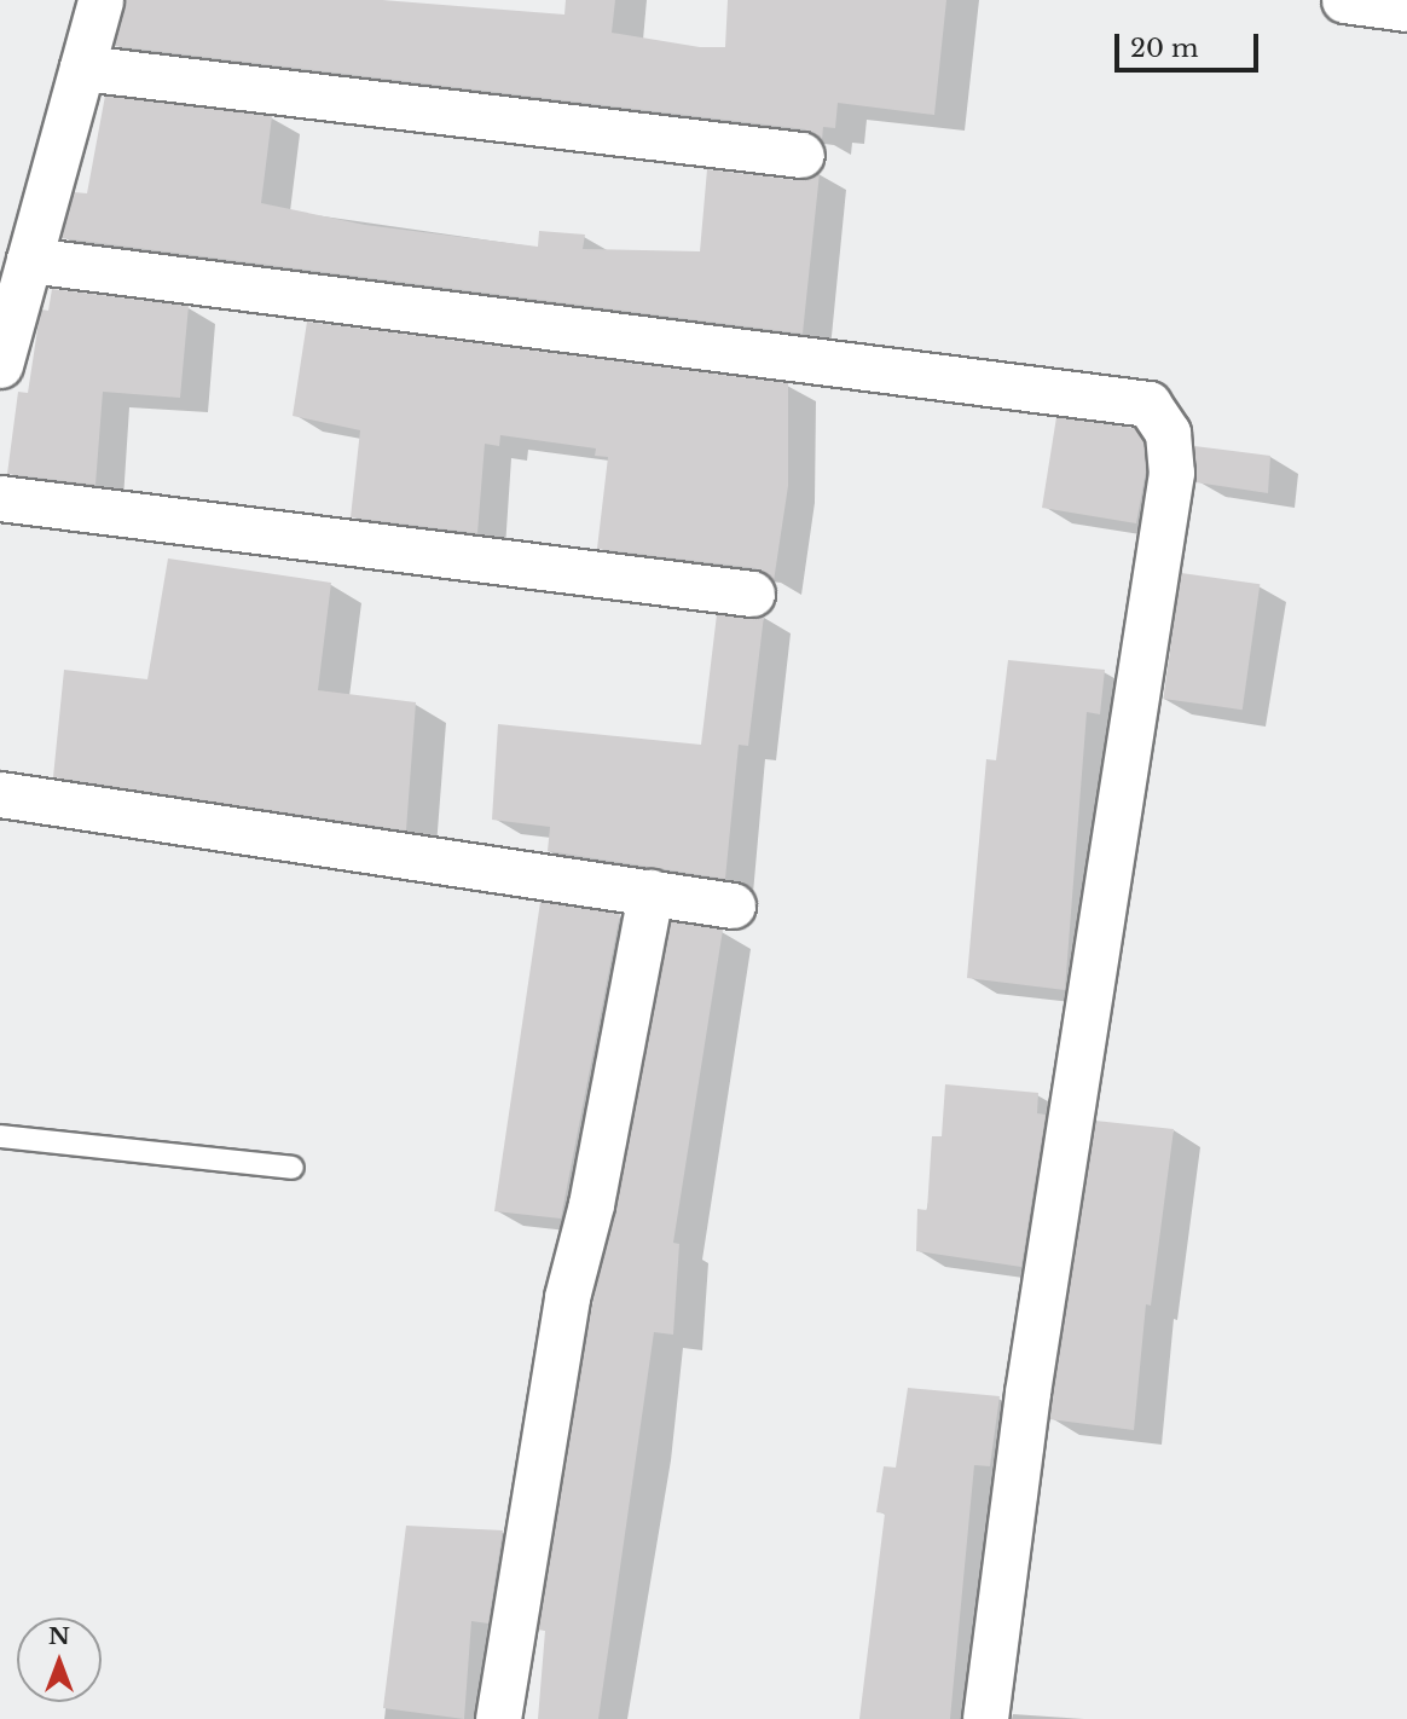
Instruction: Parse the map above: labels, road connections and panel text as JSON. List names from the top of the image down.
{
  "scale_bar": "20 m",
  "north": "top"
}
